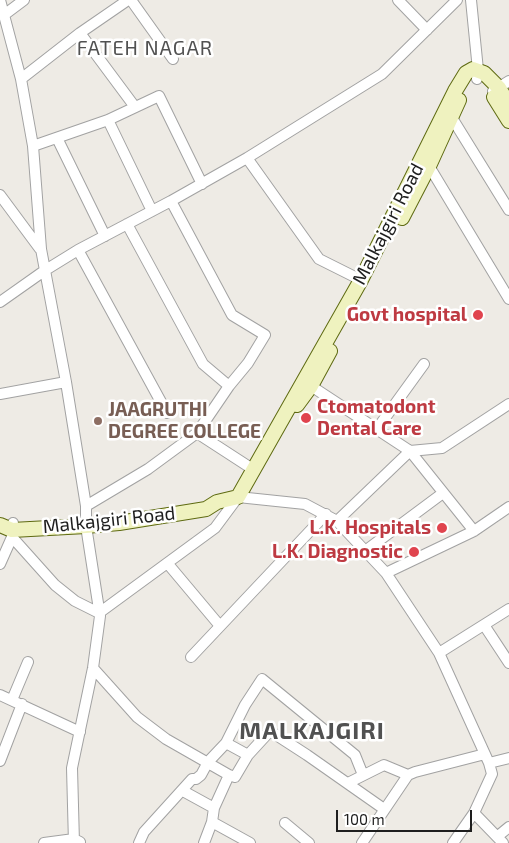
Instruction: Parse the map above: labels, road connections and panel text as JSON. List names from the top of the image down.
{
  "streets": {
    "main road": ["Malkajgiri Road"]
  },
  "districts": ["FATEH NAGAR", "MALKAJGIRI"],
  "places": [
    "Govt hospital",
    "Ctomatodont Dental Care",
    "JAAGRUTHI DEGREE COLLEGE",
    "L.K. Hospitals",
    "L.K. Diagnostic"
  ],
  "scale_bar": "100 m"
}
